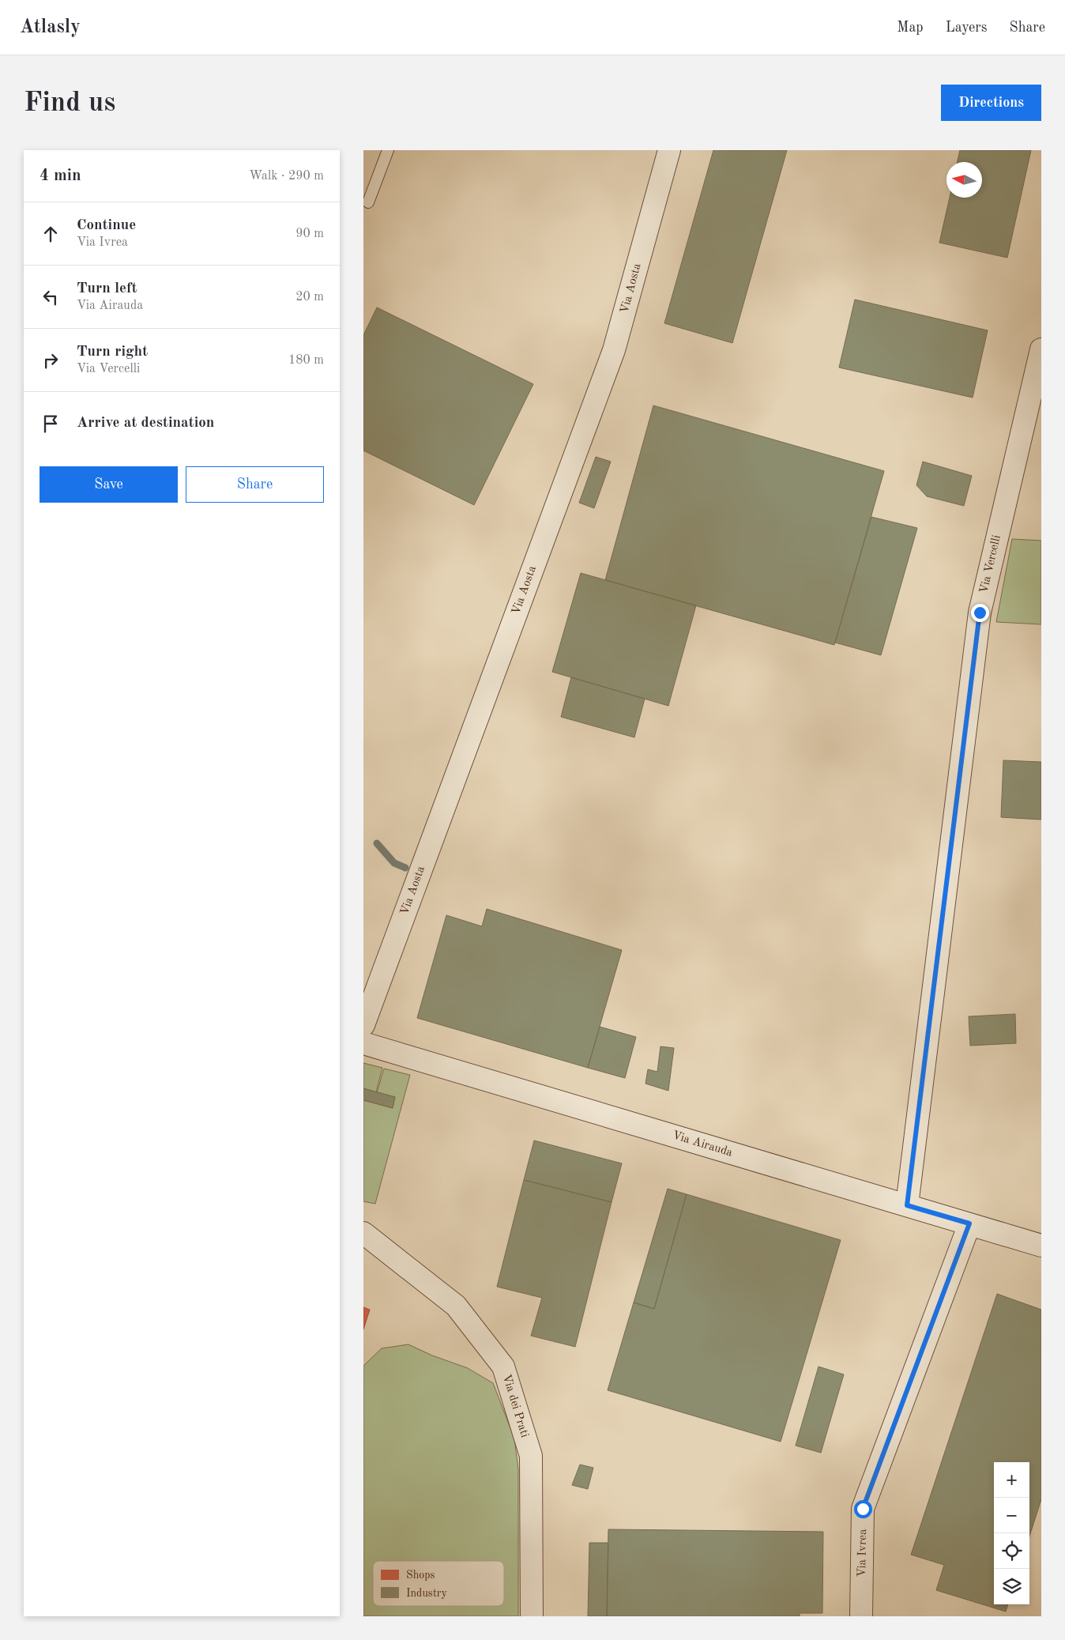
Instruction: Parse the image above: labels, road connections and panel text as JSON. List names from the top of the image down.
{
  "streets": {
    "street": [
      "Via Aosta",
      "Via Vercelli",
      "Via Airauda",
      "Via dei Prati",
      "Via Ivrea"
    ]
  },
  "crossings": [
    ["Via Vercelli", "Via Airauda"],
    ["Via Airauda", "Via Ivrea"]
  ],
  "legend": ["Shops", "Industry"],
  "north": "left",
  "page": {
    "header": "Atlasly",
    "nav": ["Map", "Layers", "Share"],
    "buttons": [
      "Directions",
      ["Save", "Share"]
    ],
    "title": "Find us",
    "heading": ["4 min", "Walk · 290 m"],
    "list": [
      ["Continue", "Via Ivrea", "90 m"],
      ["Turn left", "Via Airauda", "20 m"],
      ["Turn right", "Via Vercelli", "180 m"],
      "Arrive at destination"
    ],
    "map_buttons": ["+", "−"]
  }
}
